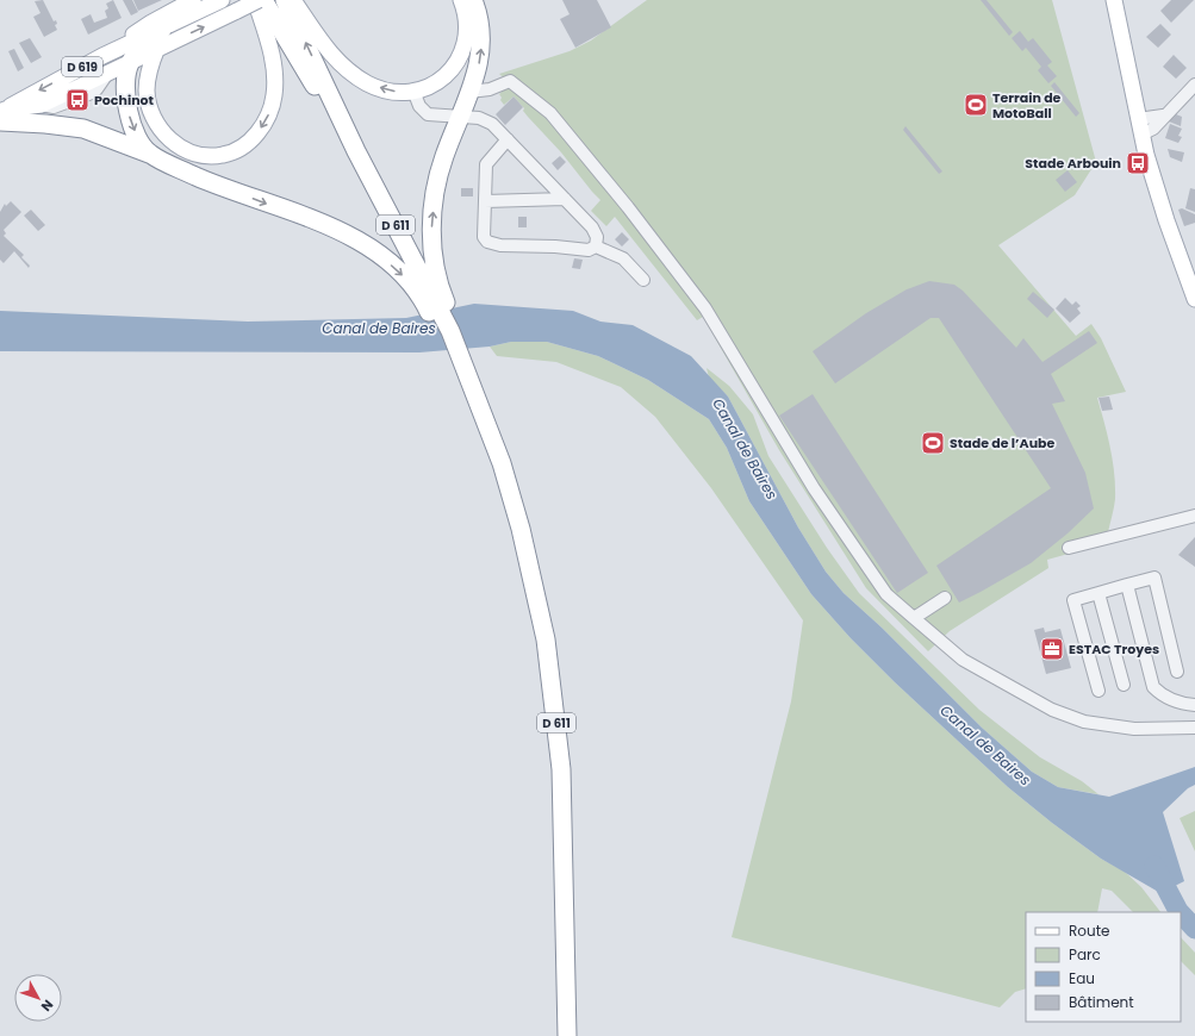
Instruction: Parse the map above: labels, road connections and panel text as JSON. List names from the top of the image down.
{
  "streets": {
    "highway": ["D 611"],
    "main road": ["D 619"]
  },
  "water": ["Canal de Baires"],
  "places": {
    "bus stop": ["Pochinot", "Stade Arbouin"],
    "sports": ["Terrain de MotoBall", "Stade de l’Aube"],
    "office": ["ESTAC Troyes"]
  },
  "legend": [
    "Route",
    "Parc",
    "Eau",
    "Bâtiment"
  ],
  "north": "bottom right"
}
